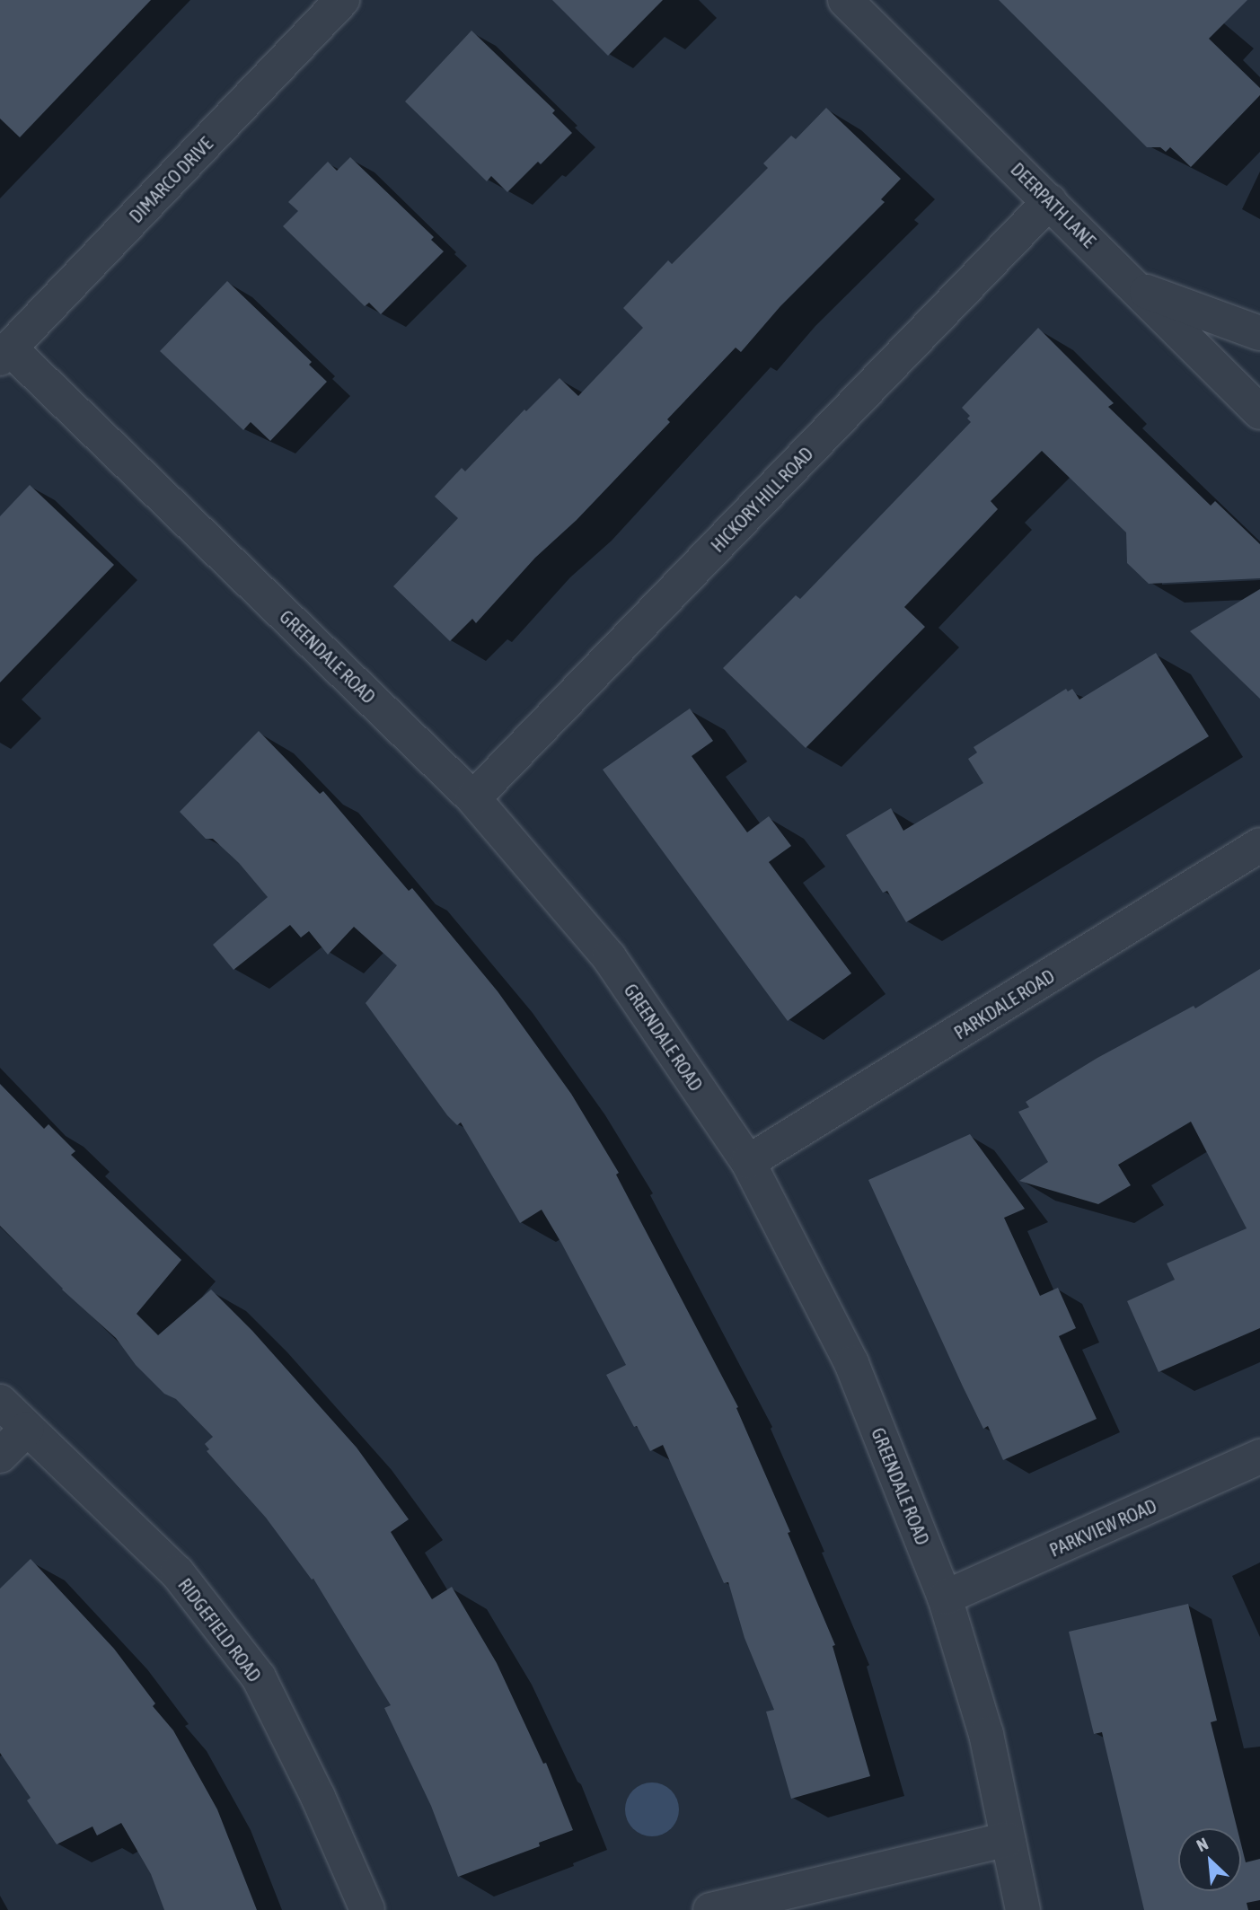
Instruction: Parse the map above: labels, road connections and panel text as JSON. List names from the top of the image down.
{
  "streets": {
    "street": [
      "DIMARCO DRIVE",
      "DEERPATH LANE",
      "HICKORY HILL ROAD",
      "GREENDALE ROAD",
      "PARKDALE ROAD",
      "PARKVIEW ROAD",
      "RIDGEFIELD ROAD"
    ]
  },
  "crossings": [
    ["DIMARCO DRIVE", "GREENDALE ROAD"],
    ["DEERPATH LANE", "HICKORY HILL ROAD"],
    ["HICKORY HILL ROAD", "GREENDALE ROAD"],
    ["GREENDALE ROAD", "PARKDALE ROAD"],
    ["GREENDALE ROAD", "PARKVIEW ROAD"]
  ],
  "north": "top left"
}
